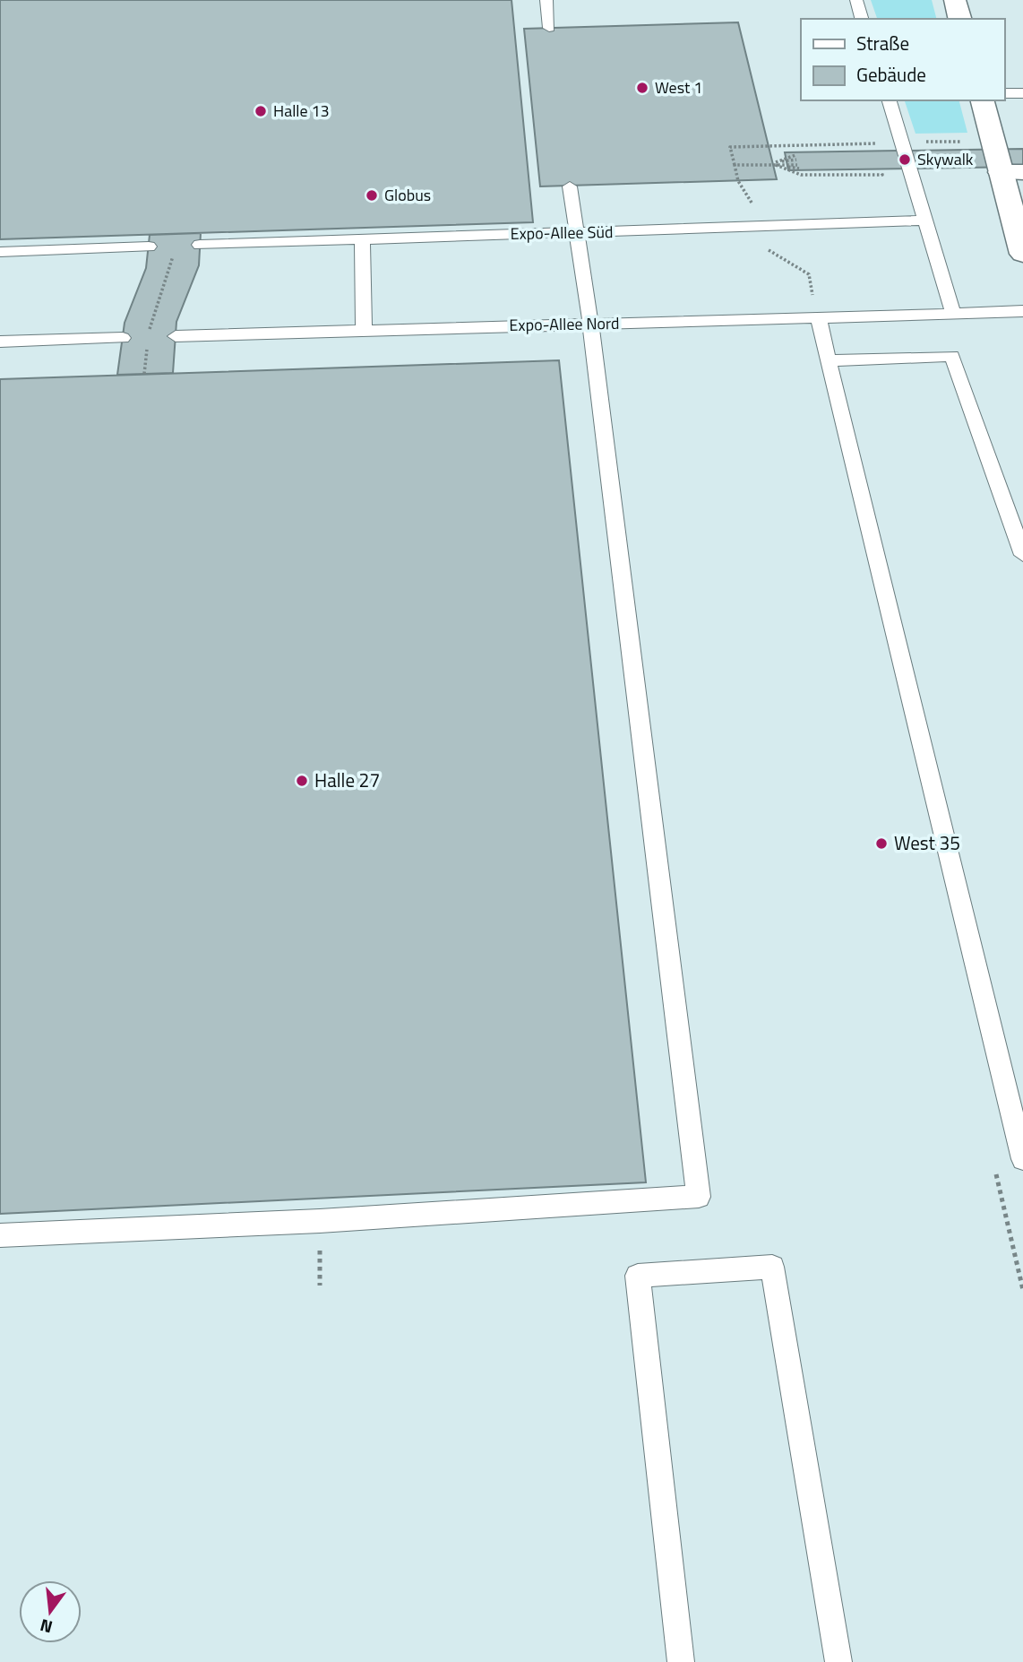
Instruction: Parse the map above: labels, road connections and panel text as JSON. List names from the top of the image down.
{
  "streets": {
    "lane": ["Expo-Allee Süd", "Expo-Allee Nord"]
  },
  "places": [
    "West 1",
    "Halle 13",
    "Skywalk",
    "Globus",
    "Halle 27",
    "West 35"
  ],
  "legend": ["Straße", "Gebäude"],
  "north": "bottom"
}
